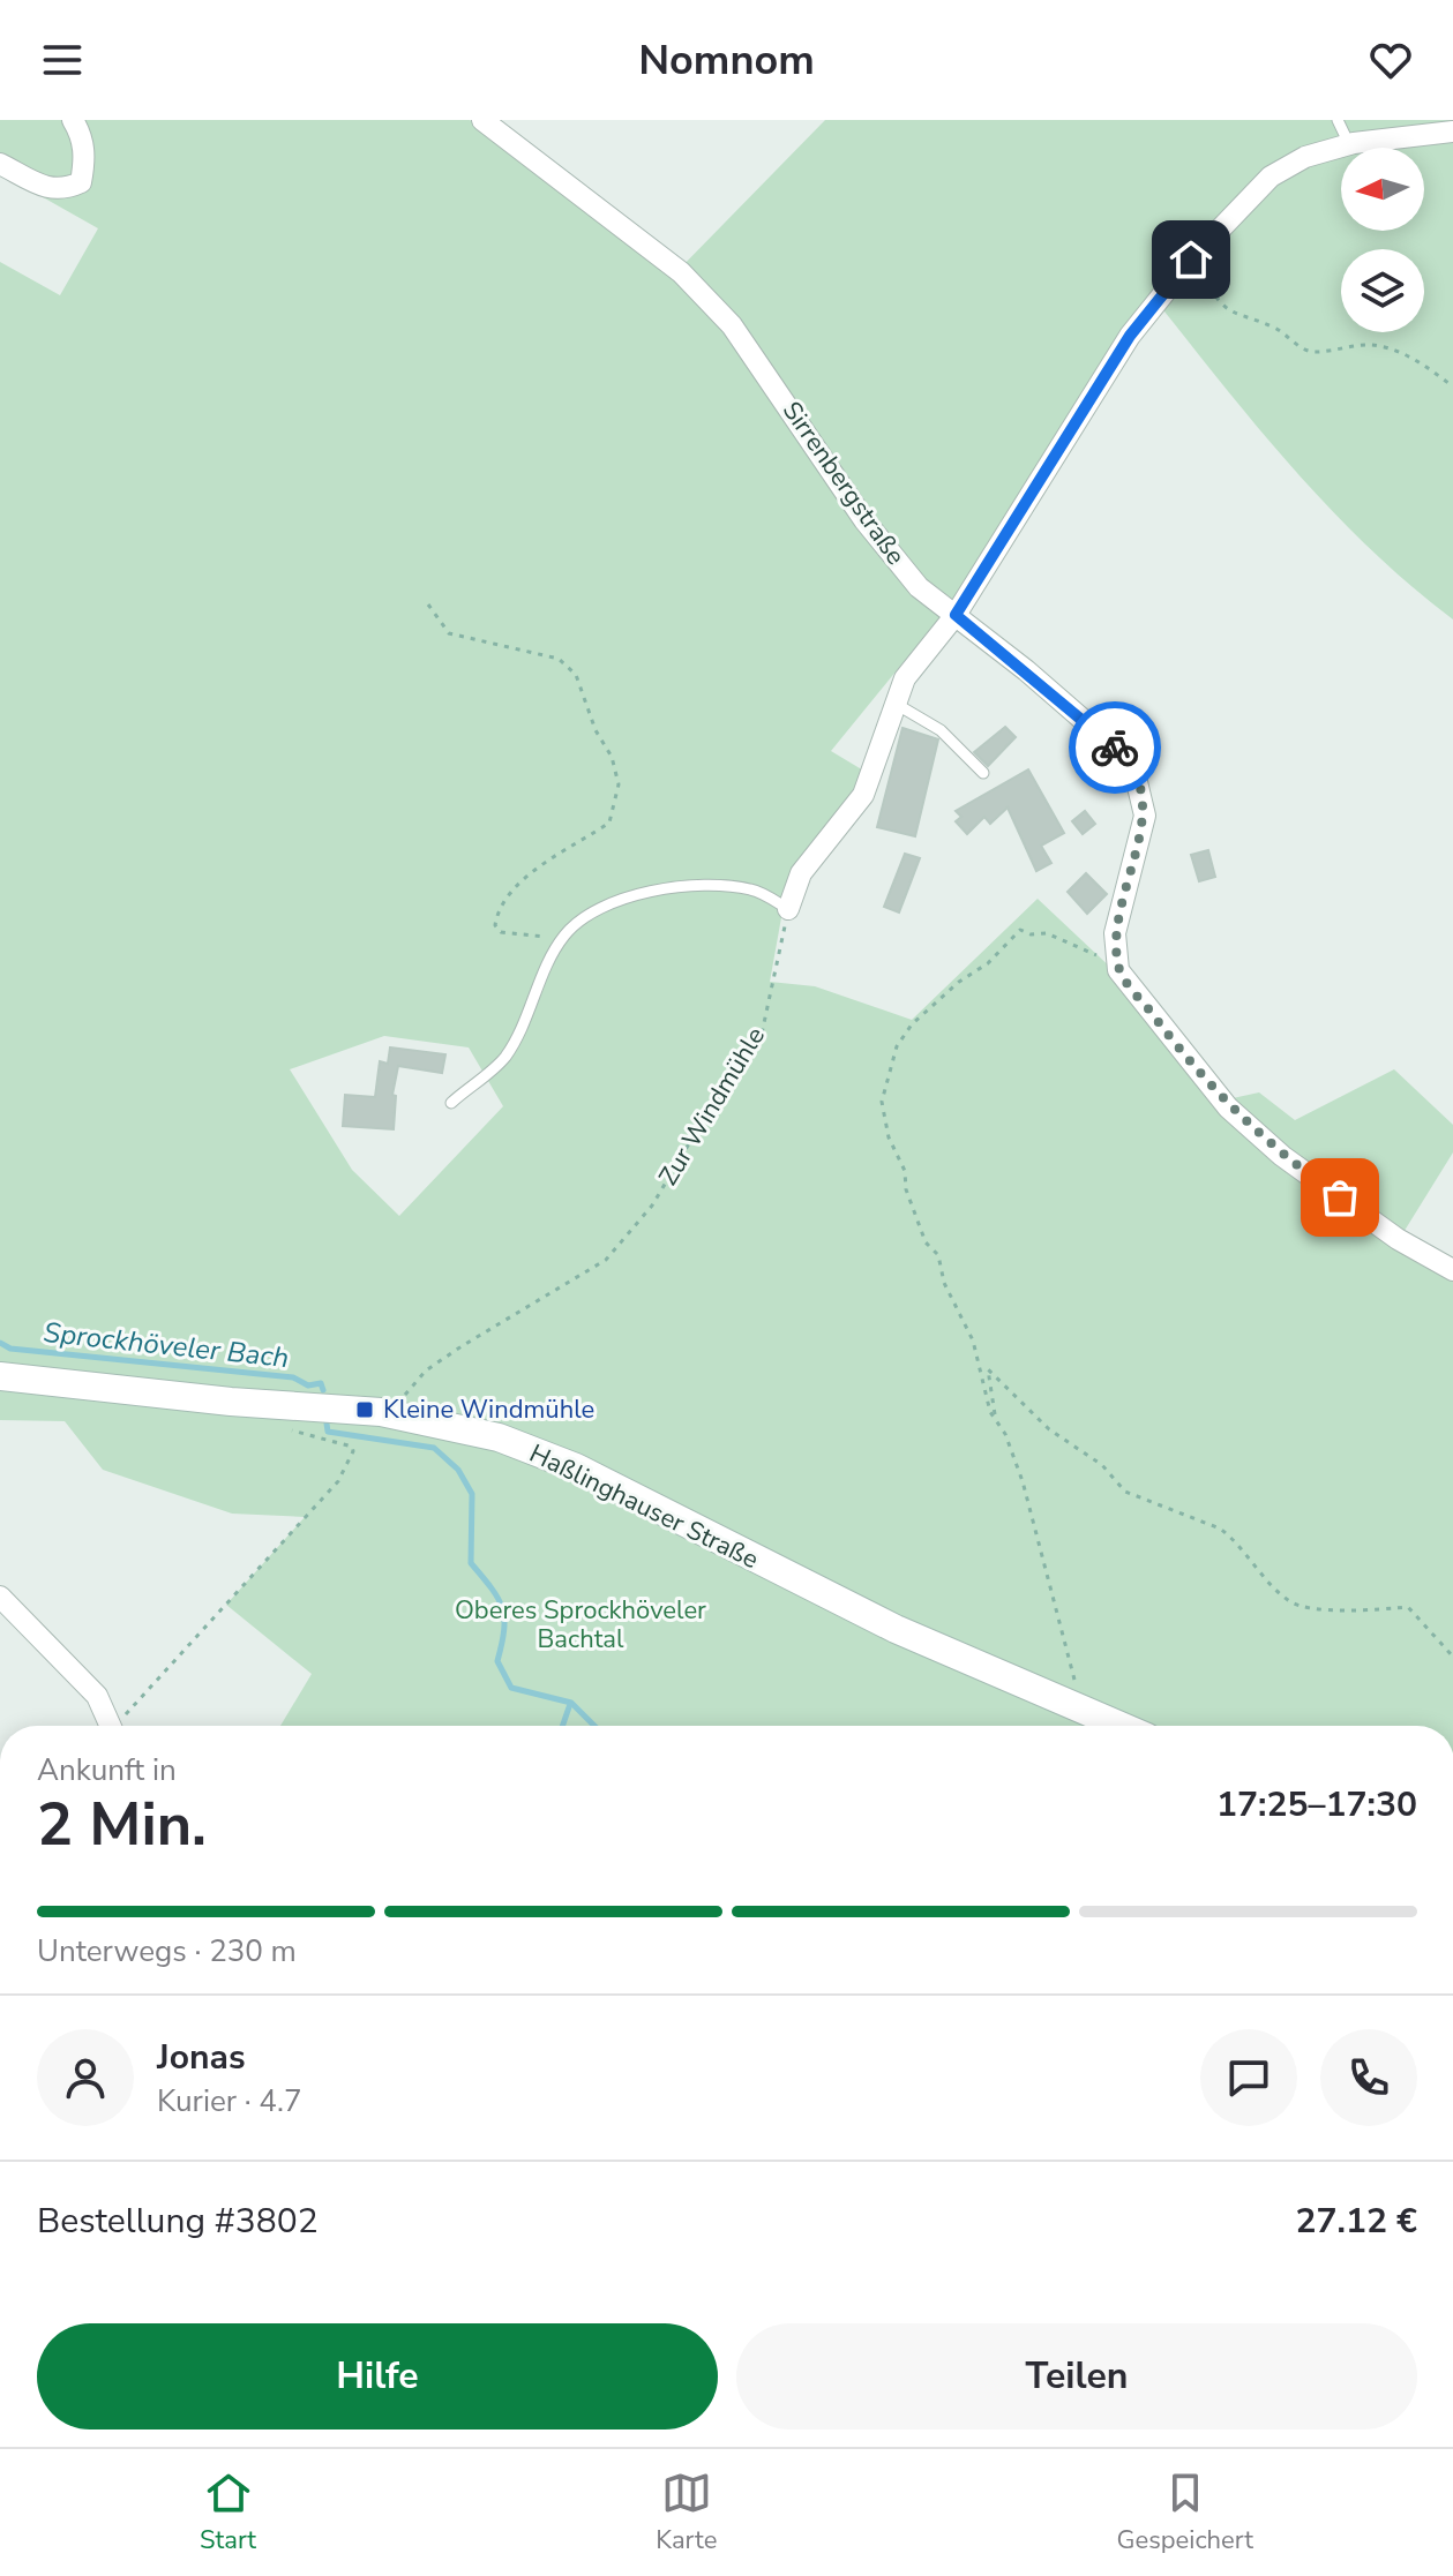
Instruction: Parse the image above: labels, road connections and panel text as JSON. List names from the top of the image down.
{
  "streets": {
    "main road": ["Haßlinghauser Straße"],
    "street": ["Sirrenbergstraße"],
    "path": ["Zur Windmühle"]
  },
  "crossings": [
    ["Zur Windmühle", "Haßlinghauser Straße"]
  ],
  "water": ["Sprockhöveler Bach"],
  "parks": ["Oberes Sprockhöveler Bachtal"],
  "places": {
    "transit": ["Kleine Windmühle"]
  },
  "north": "left",
  "page": {
    "header": "Nomnom",
    "heading": ["2 Min.", "Ankunft in", "17:25–17:30"],
    "panel": [
      "Jonas",
      "Kurier · 4.7",
      "Bestellung #3802",
      "27.12 €"
    ],
    "bar": "Unterwegs · 230 m",
    "buttons": ["Hilfe", "Teilen"],
    "tabs": ["Start", "Karte", "Gespeichert"]
  }
}
